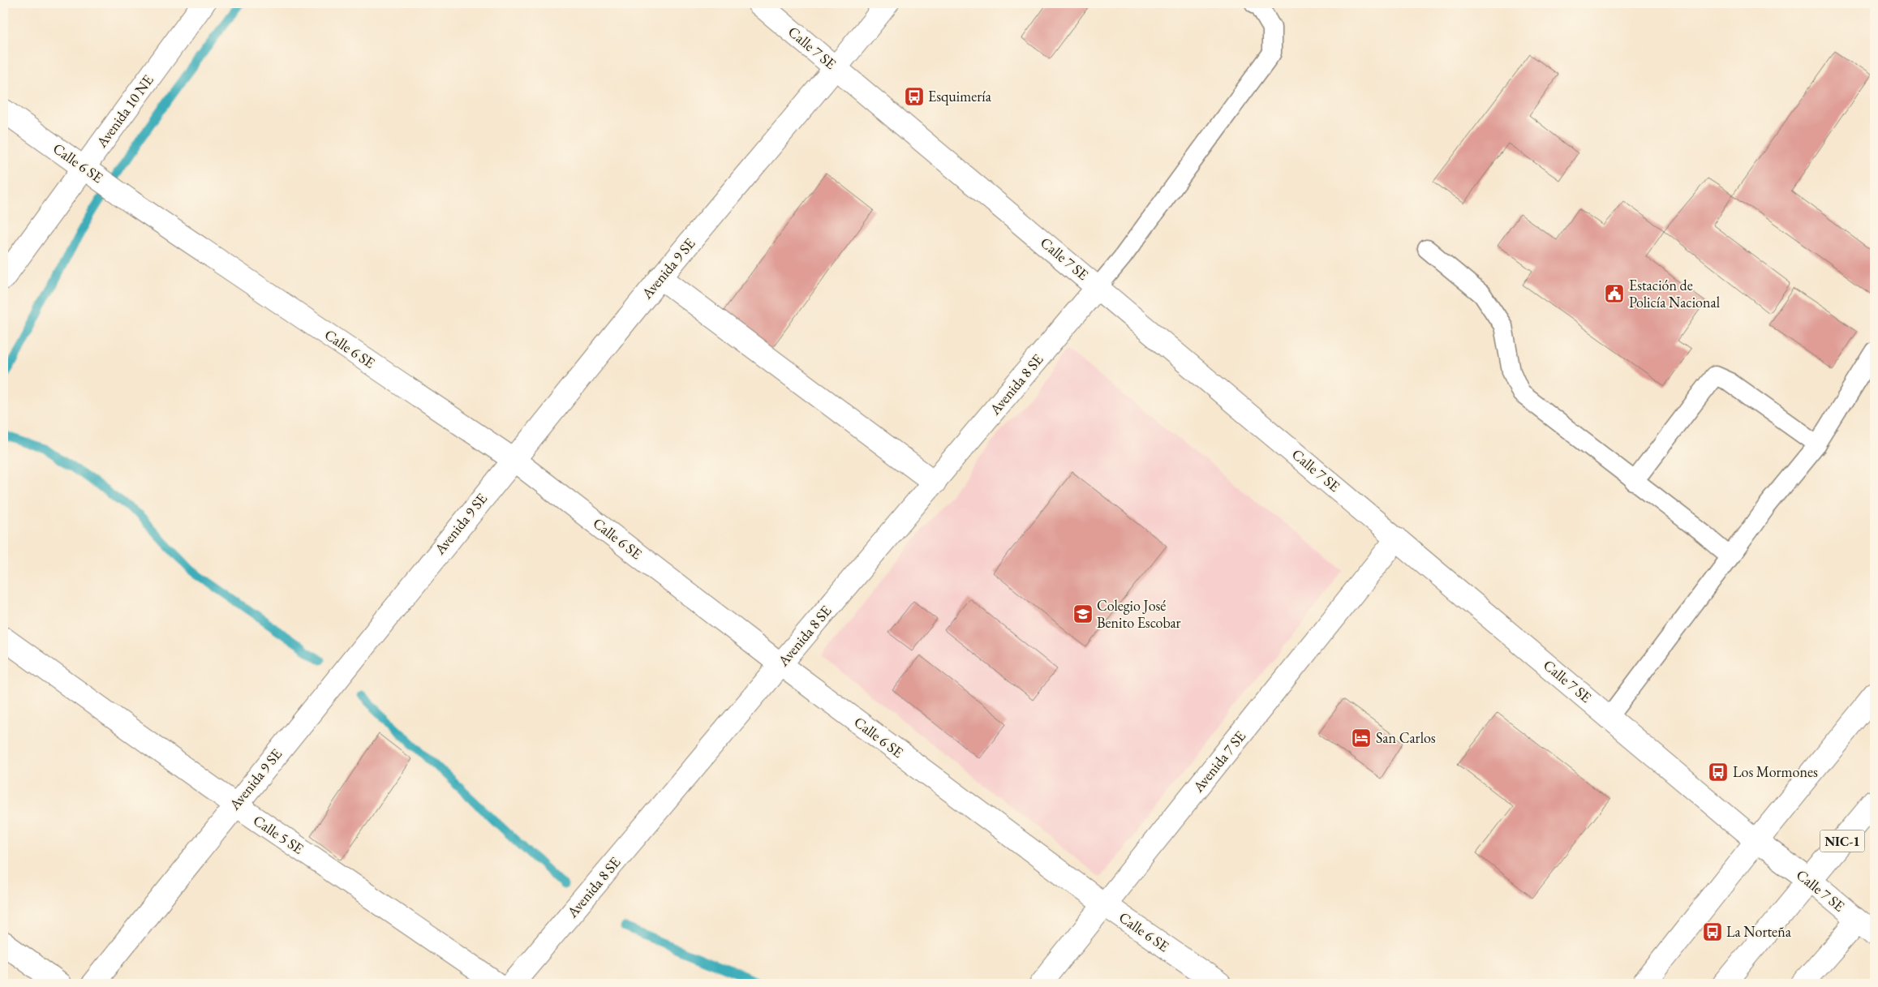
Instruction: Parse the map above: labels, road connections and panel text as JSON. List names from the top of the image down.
{
  "streets": {
    "main road": [
      "Calle 7 SE",
      "Avenida 10 NE",
      "Calle 6 SE",
      "Avenida 9 SE",
      "Avenida 8 SE",
      "Avenida 7 SE",
      "Calle 5 SE",
      "NIC-1"
    ]
  },
  "crossings": [
    ["Calle 7 SE", "Avenida 9 SE"],
    ["Calle 7 SE", "Avenida 8 SE"],
    ["Calle 7 SE", "Avenida 7 SE"],
    ["Calle 7 SE", "NIC-1"],
    ["Avenida 10 NE", "Calle 6 SE"],
    ["Calle 6 SE", "Avenida 9 SE"],
    ["Calle 6 SE", "Avenida 8 SE"],
    ["Calle 6 SE", "Avenida 7 SE"],
    ["Avenida 9 SE", "Calle 5 SE"]
  ],
  "places": {
    "bus stop": ["Esquimería", "Los Mormones", "La Norteña"],
    "public building": ["Estación de Policía Nacional"],
    "school or university": ["Colegio José Benito Escobar"],
    "hotel": ["San Carlos"]
  }
}
